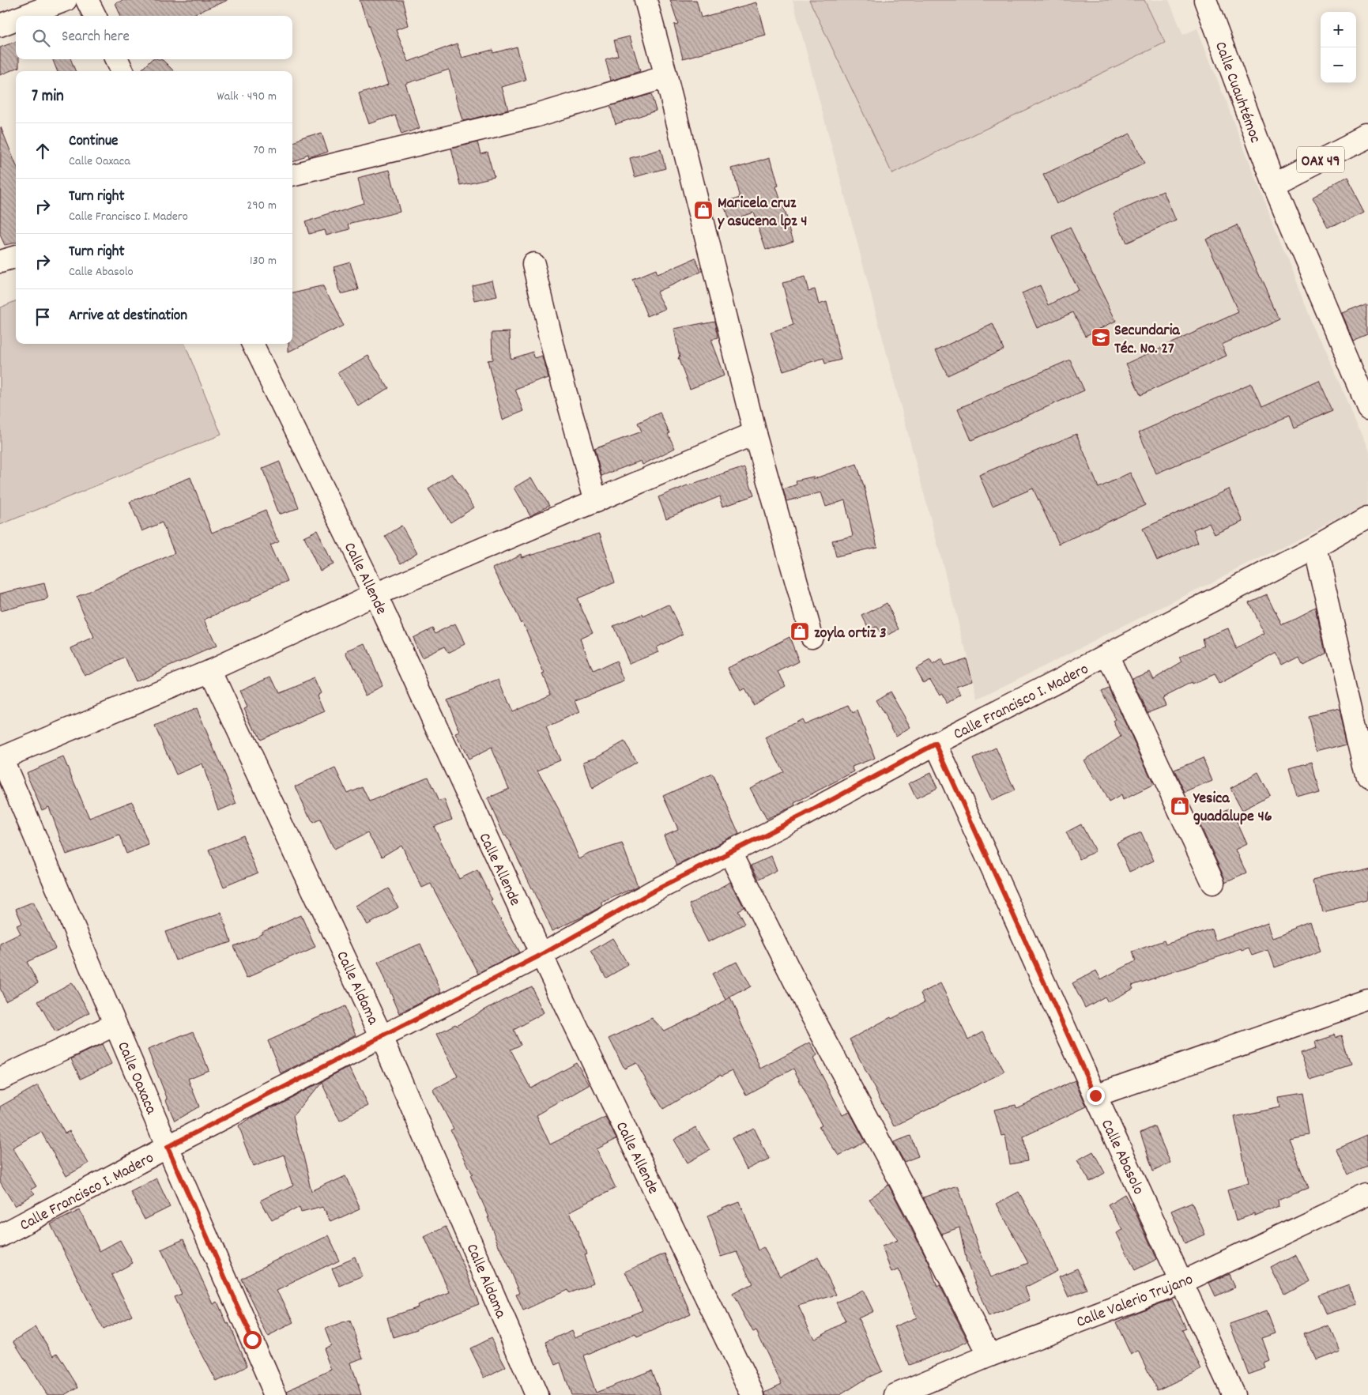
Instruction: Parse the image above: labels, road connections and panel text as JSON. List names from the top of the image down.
{
  "streets": {
    "street": [
      "Calle Cuauhtémoc",
      "OAX 49",
      "Calle Allende",
      "Calle Francisco I. Madero",
      "Calle Aldama",
      "Calle Oaxaca",
      "Calle Abasolo",
      "Calle Valerio Trujano"
    ]
  },
  "crossings": [
    ["Calle Cuauhtémoc", "OAX 49"],
    ["Calle Allende", "Calle Francisco I. Madero"],
    ["Calle Francisco I. Madero", "Calle Aldama"],
    ["Calle Francisco I. Madero", "Calle Oaxaca"],
    ["Calle Francisco I. Madero", "Calle Abasolo"],
    ["Calle Abasolo", "Calle Valerio Trujano"]
  ],
  "places": {
    "shop": ["Maricela cruz y asucena lpz 4", "zoyla ortiz 3", "Yesica guadalupe 46"],
    "school or university": ["Secundaria Téc. No. 27"]
  },
  "page": {
    "map_buttons": ["+", "−"],
    "search": "Search here",
    "heading": ["7 min", "Walk · 490 m"],
    "list": [
      ["Continue", "Calle Oaxaca", "70 m"],
      ["Turn right", "Calle Francisco I. Madero", "290 m"],
      ["Turn right", "Calle Abasolo", "130 m"],
      "Arrive at destination"
    ]
  }
}
